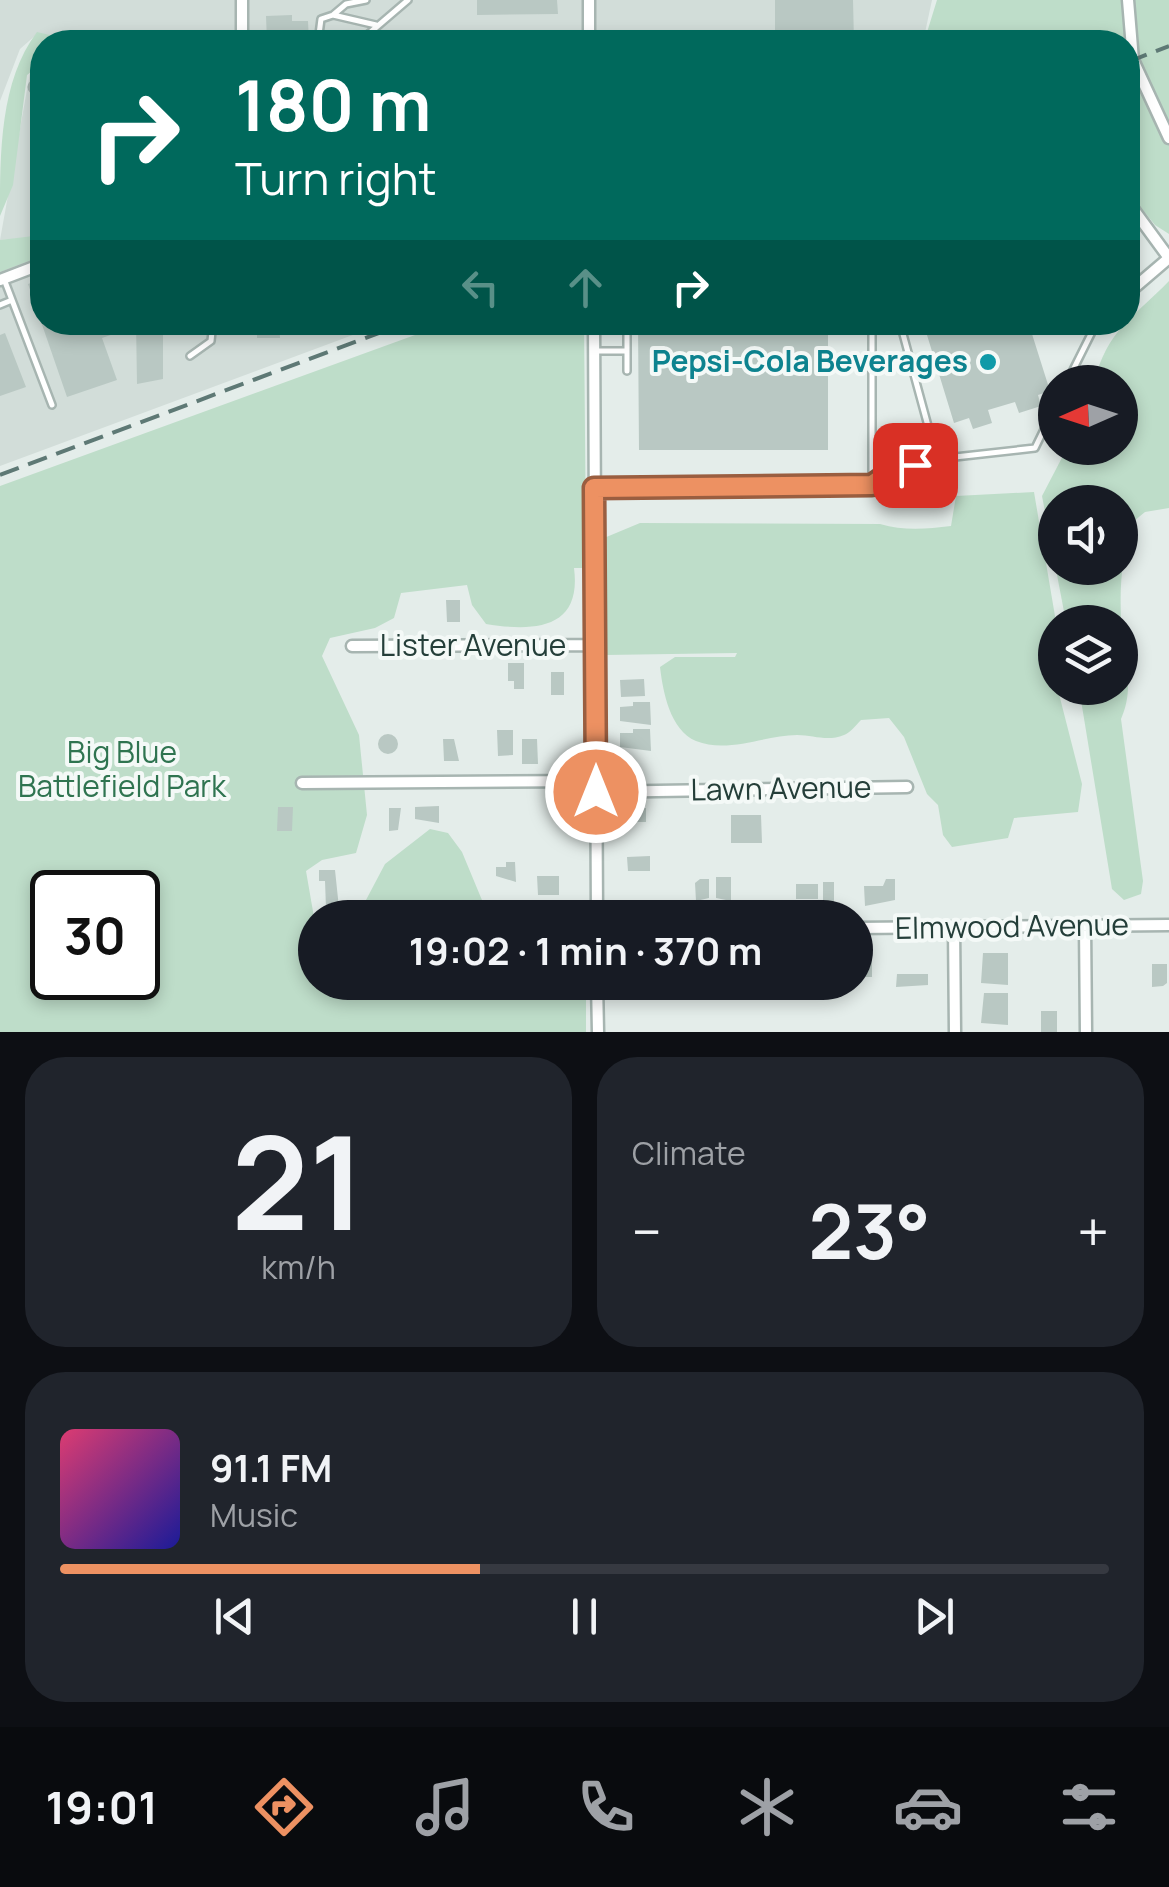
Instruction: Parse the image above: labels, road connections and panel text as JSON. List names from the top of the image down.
{
  "streets": {
    "street": ["Lister Avenue", "Lawn Avenue", "Elmwood Avenue"]
  },
  "parks": ["Big Blue Battlefield Park"],
  "places": ["Pepsi-Cola Beverages"],
  "north": "left",
  "page": {
    "turn": ["180 m", "Turn right"],
    "limit": "30",
    "trip": "19:02 · 1 min · 370 m",
    "tile": [
      ["21", "km/h"],
      "Climate"
    ],
    "heat": ["−", "23°", "+"],
    "song": ["91.1 FM", "Music"],
    "tabs": "19:01"
  }
}
